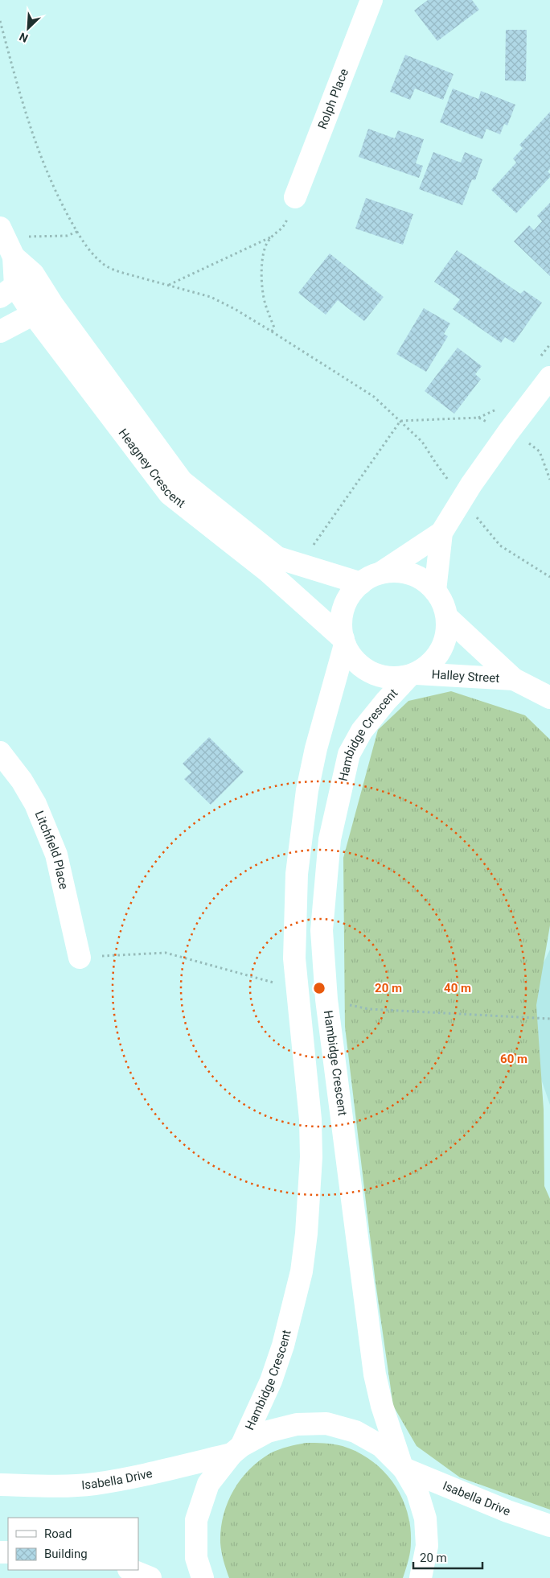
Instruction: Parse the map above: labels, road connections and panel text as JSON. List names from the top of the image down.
{
  "streets": {
    "street": [
      "Rolph Place",
      "Heagney Crescent",
      "Halley Street",
      "Hambidge Crescent",
      "Litchfield Place",
      "Isabella Drive"
    ]
  },
  "crossings": [
    ["Heagney Crescent", "Halley Street"],
    ["Heagney Crescent", "Hambidge Crescent"],
    ["Halley Street", "Hambidge Crescent"],
    ["Hambidge Crescent", "Isabella Drive"]
  ],
  "legend": ["Road", "Building"],
  "scale_bar": "20 m",
  "north": "bottom left",
  "rings": ["20 m", "40 m", "60 m"]
}
